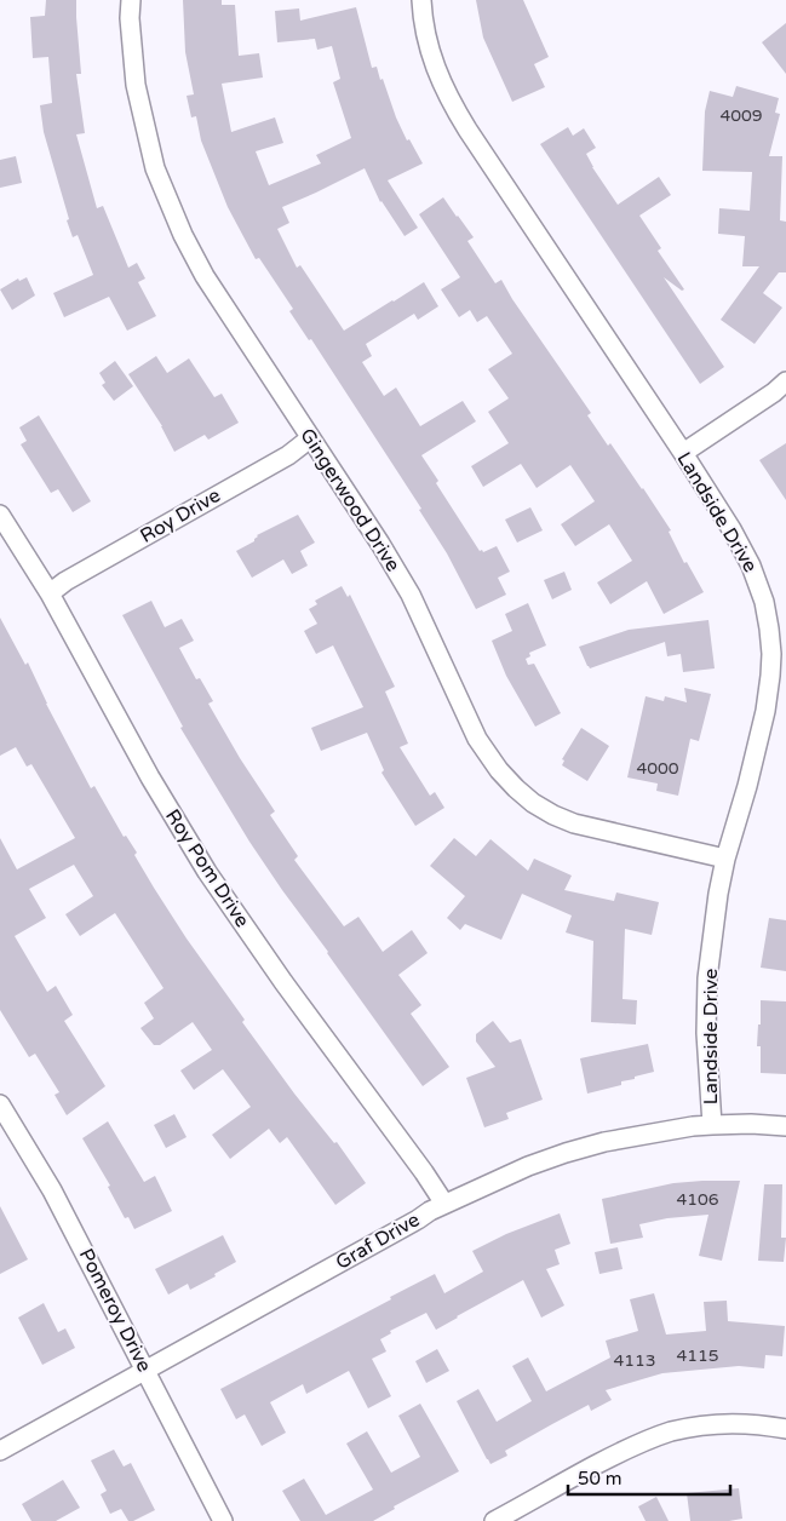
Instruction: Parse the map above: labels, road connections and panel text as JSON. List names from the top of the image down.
{
  "streets": {
    "street": [
      "Gingerwood Drive",
      "Landside Drive",
      "Roy Drive",
      "Roy Pom Drive",
      "Graf Drive",
      "Pomeroy Drive"
    ]
  },
  "crossings": [
    ["Gingerwood Drive", "Landside Drive"],
    ["Gingerwood Drive", "Roy Drive"],
    ["Landside Drive", "Graf Drive"],
    ["Roy Drive", "Roy Pom Drive"],
    ["Roy Pom Drive", "Graf Drive"],
    ["Graf Drive", "Pomeroy Drive"]
  ],
  "house_numbers": [
    "4009",
    "4000",
    "4106",
    "4115",
    "4113"
  ],
  "scale_bar": "50 m"
}
